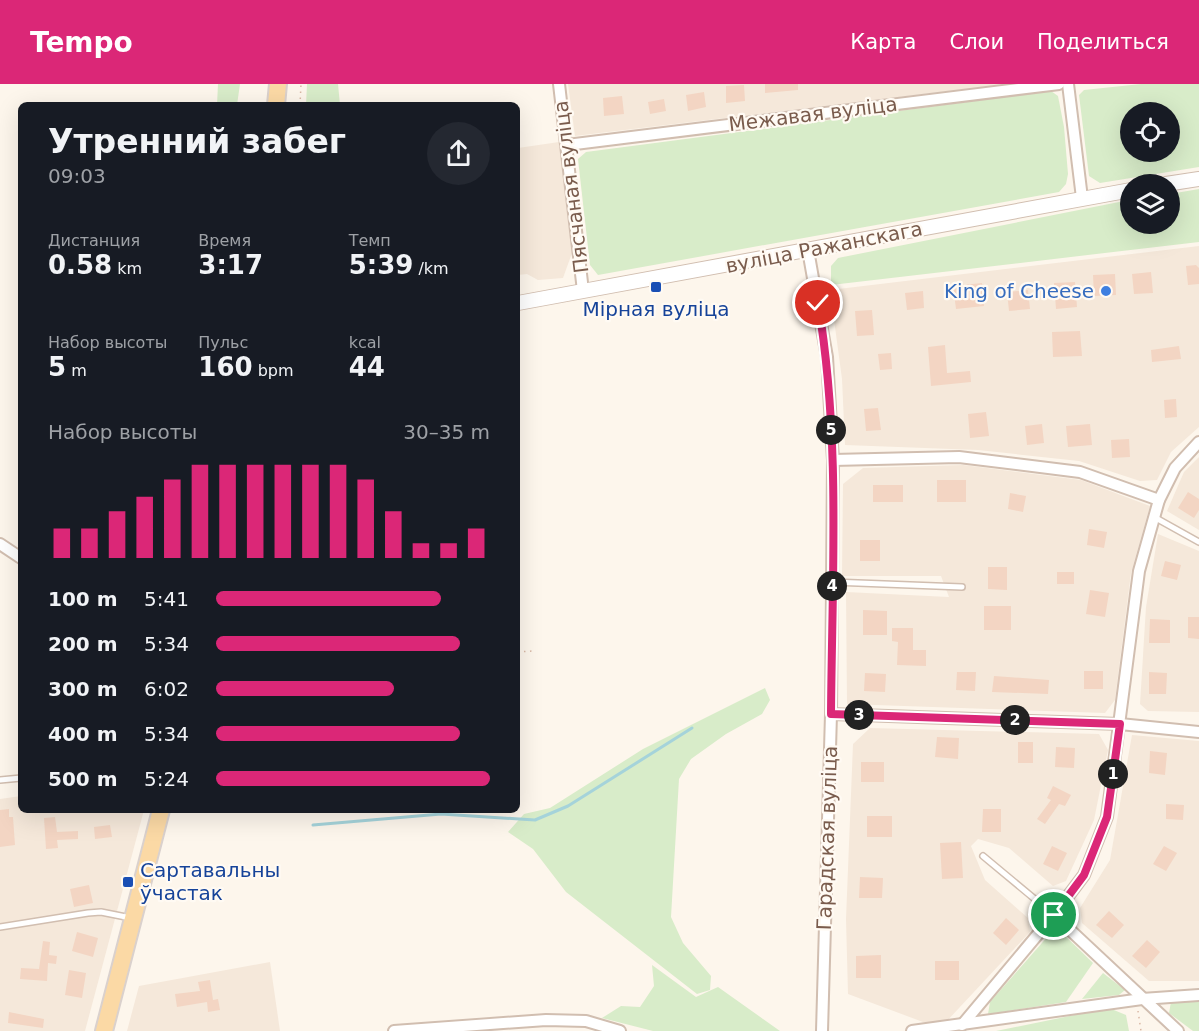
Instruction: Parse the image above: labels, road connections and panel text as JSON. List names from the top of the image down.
{
  "streets": {
    "street": [
      "Межавая вуліца",
      "Пясчаная вуліца",
      "вуліца Ражанскага",
      "Гарадская вуліца"
    ]
  },
  "crossings": [
    ["Межавая вуліца", "Пясчаная вуліца"],
    ["Пясчаная вуліца", "вуліца Ражанскага"],
    ["вуліца Ражанскага", "Гарадская вуліца"]
  ],
  "places": {
    "transit": ["Мірная вуліца", "Сартавальны ўчастак"],
    "other": ["King of Cheese"]
  },
  "page": {
    "header": "Tempo",
    "nav": ["Карта", "Слои", "Поделиться"],
    "heading": ["Утренний забег", "09:03"],
    "stats": [
      ["Дистанция", "0.58 km"],
      ["Время", "3:17"],
      ["Темп", "5:39 /km"],
      ["Набор высоты", "5 m"],
      ["Пульс", "160 bpm"],
      ["kcal", "44"]
    ],
    "chart": ["Набор высоты", "30–35 m"],
    "pins": [
      "5",
      "4",
      "3",
      "2",
      "1"
    ],
    "list": [
      {
        "name": "100 m",
        "note": "5:41"
      },
      {
        "name": "200 m",
        "note": "5:34"
      },
      {
        "name": "300 m",
        "note": "6:02"
      },
      {
        "name": "400 m",
        "note": "5:34"
      },
      {
        "name": "500 m",
        "note": "5:24"
      }
    ]
  }
}
